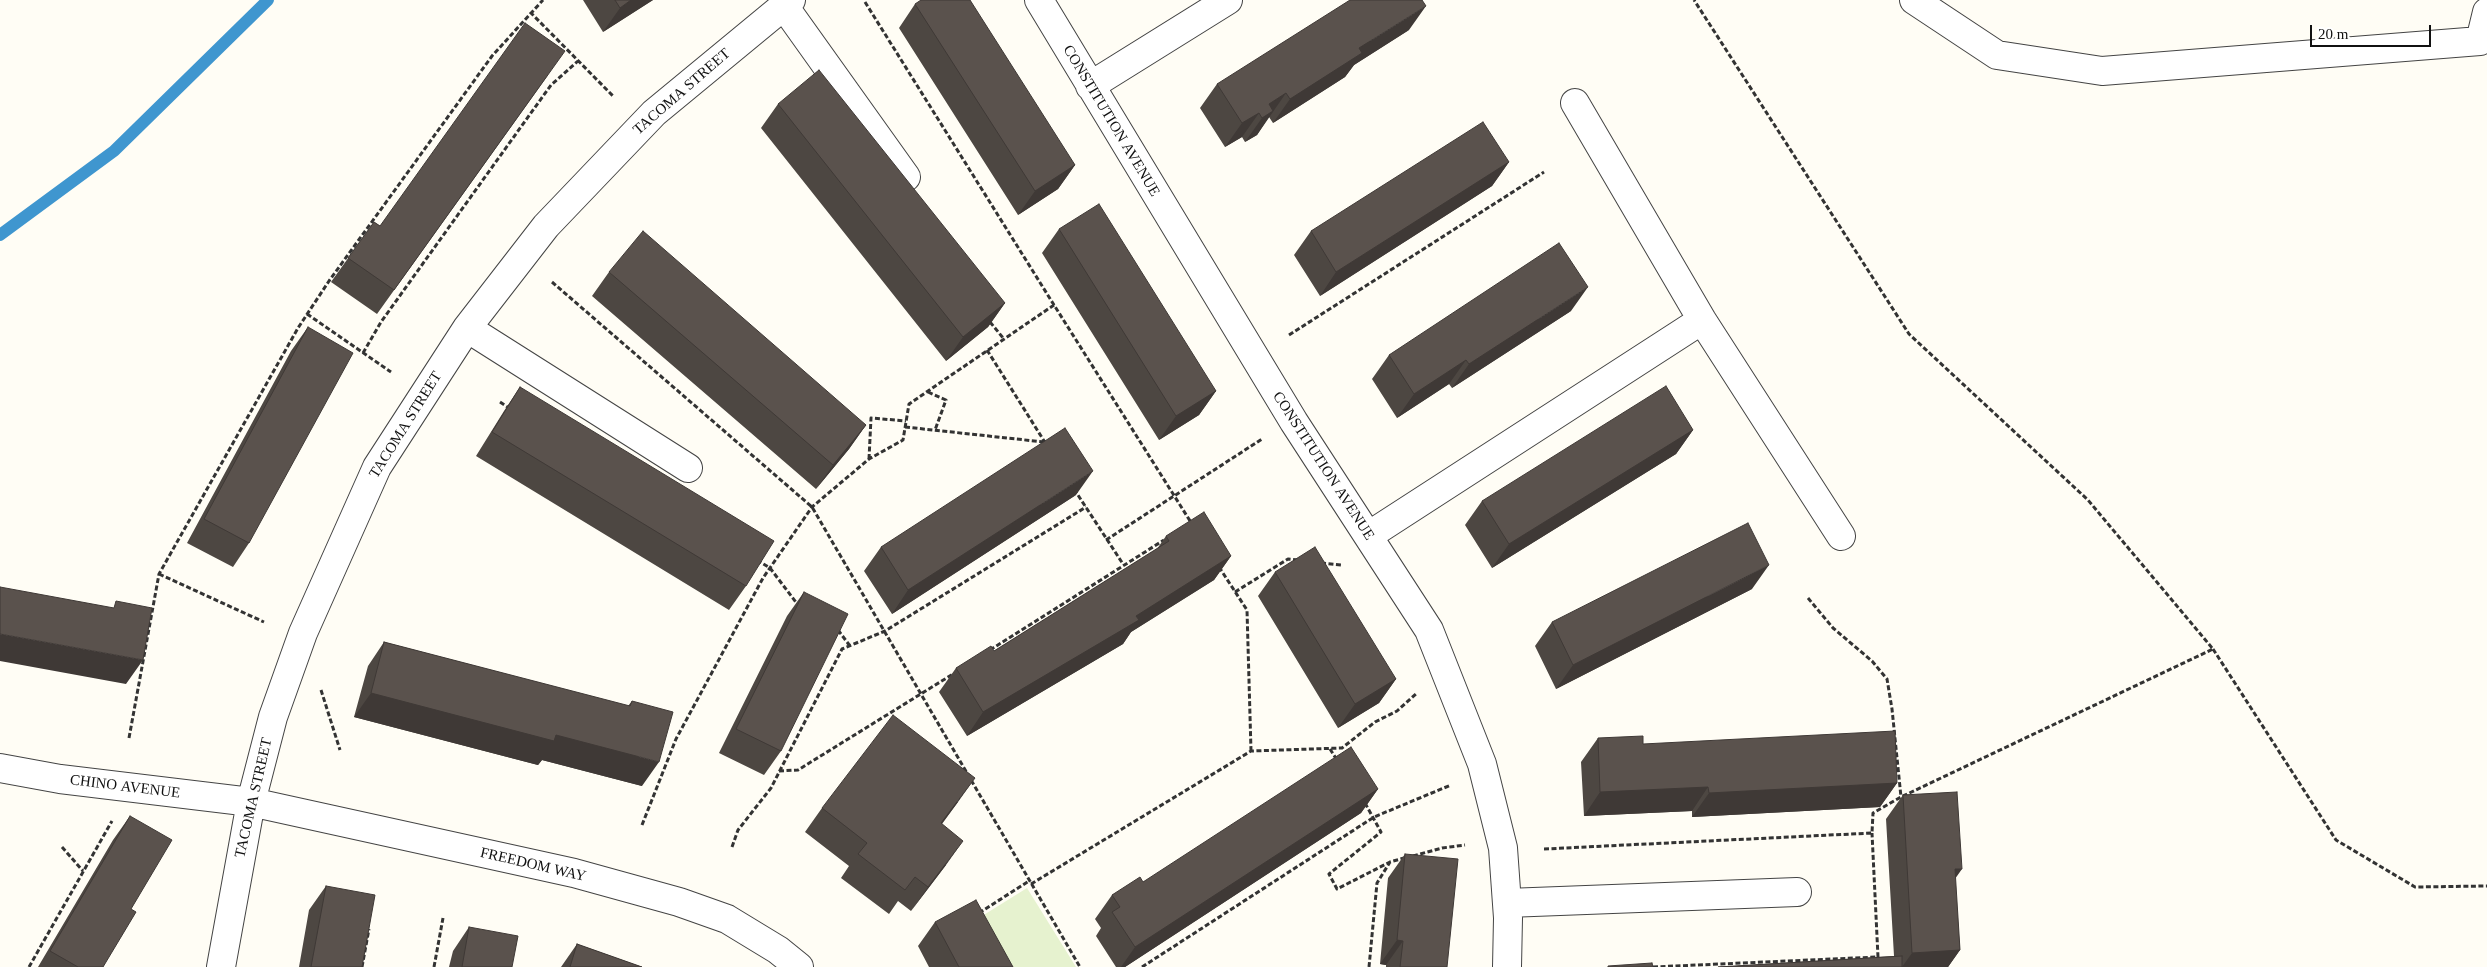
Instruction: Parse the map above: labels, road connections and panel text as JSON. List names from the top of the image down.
{
  "streets": {
    "street": [
      "TACOMA STREET",
      "CONSTITUTION AVENUE",
      "CHINO AVENUE",
      "FREEDOM WAY"
    ]
  },
  "crossings": [
    ["TACOMA STREET", "CHINO AVENUE"],
    ["TACOMA STREET", "FREEDOM WAY"],
    ["CHINO AVENUE", "FREEDOM WAY"]
  ],
  "scale_bar": "20 m"
}
